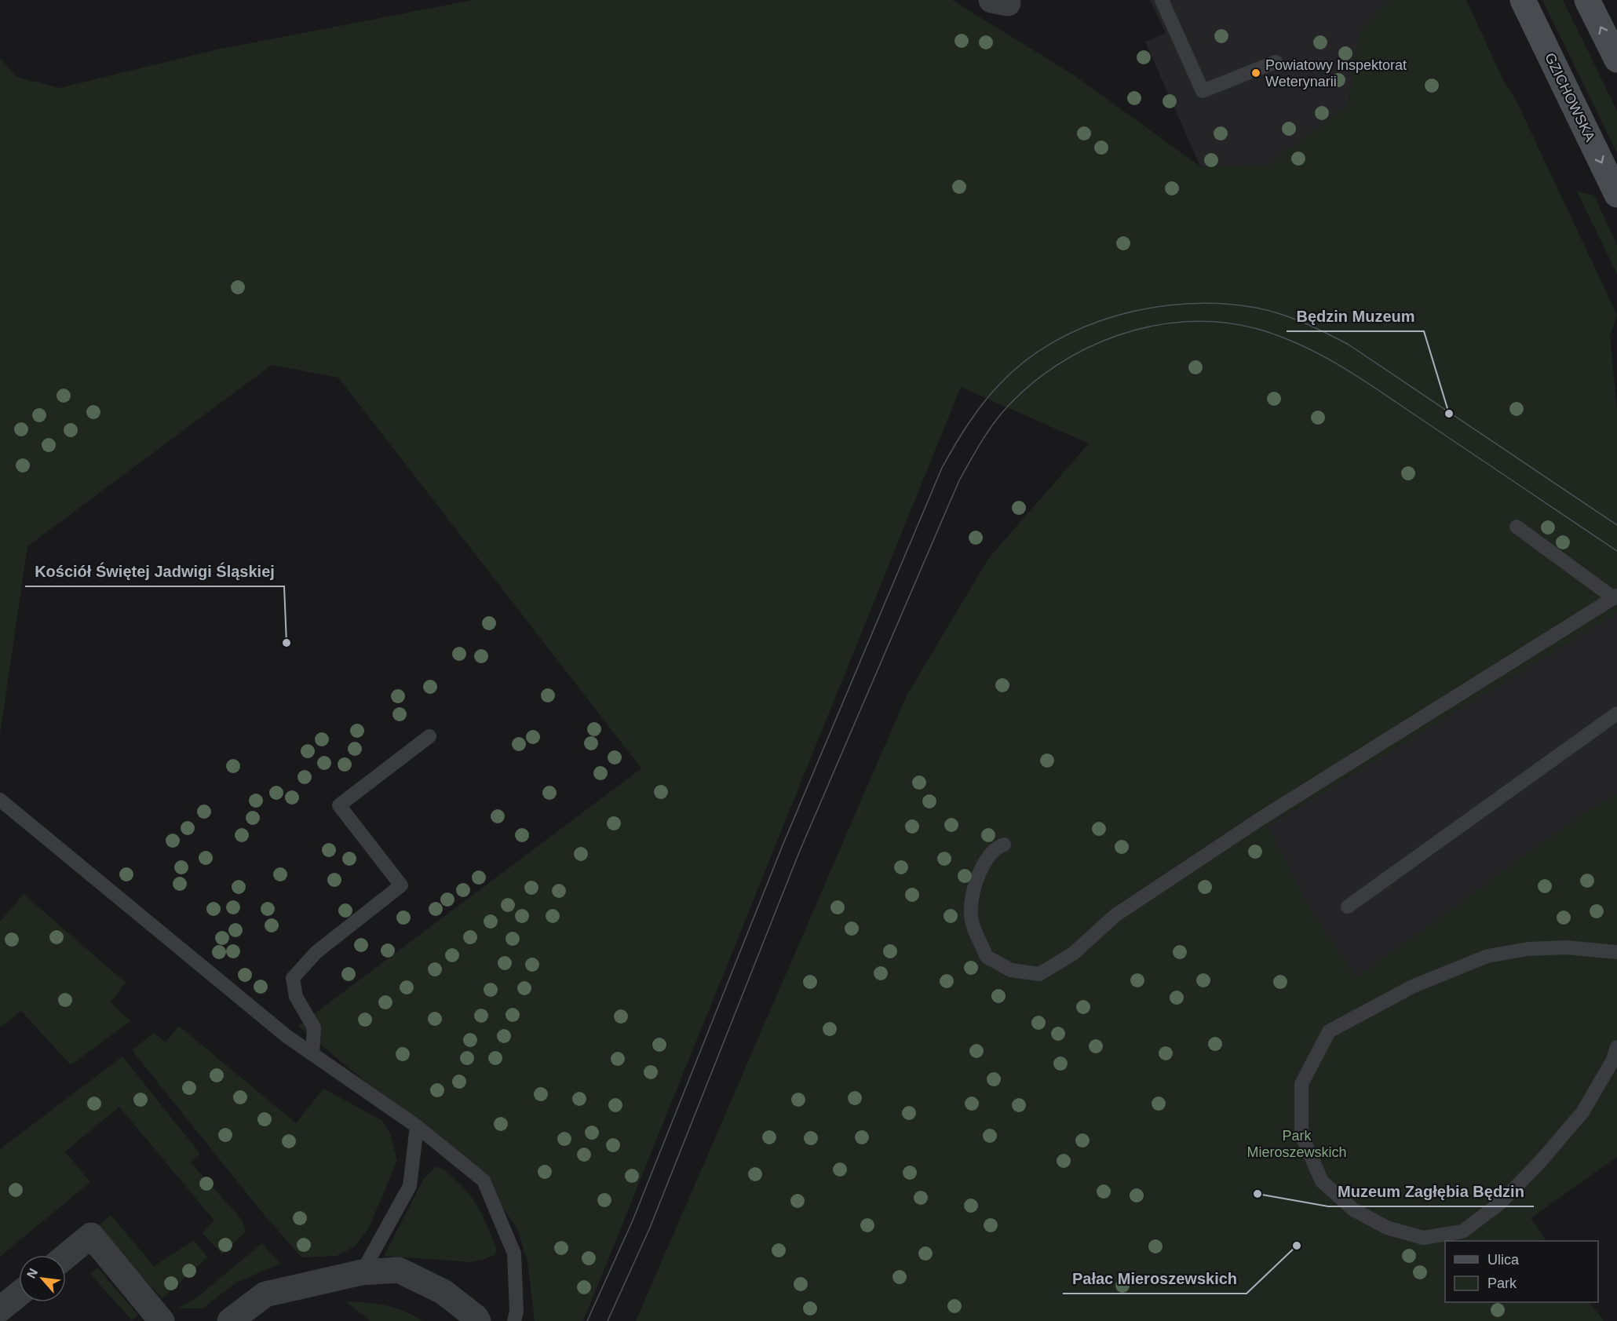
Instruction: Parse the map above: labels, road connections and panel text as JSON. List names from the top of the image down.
{
  "streets": {
    "street": ["GZICHOWSKA"]
  },
  "parks": ["Park Mieroszewskich"],
  "places": [
    "Powiatowy Inspektorat Weterynarii",
    "Będzin Muzeum",
    "Kościół Świętej Jadwigi Śląskiej",
    "Muzeum Zagłębia Będzin",
    "Pałac Mieroszewskich"
  ],
  "legend": ["Ulica", "Park"],
  "north": "top left"
}
